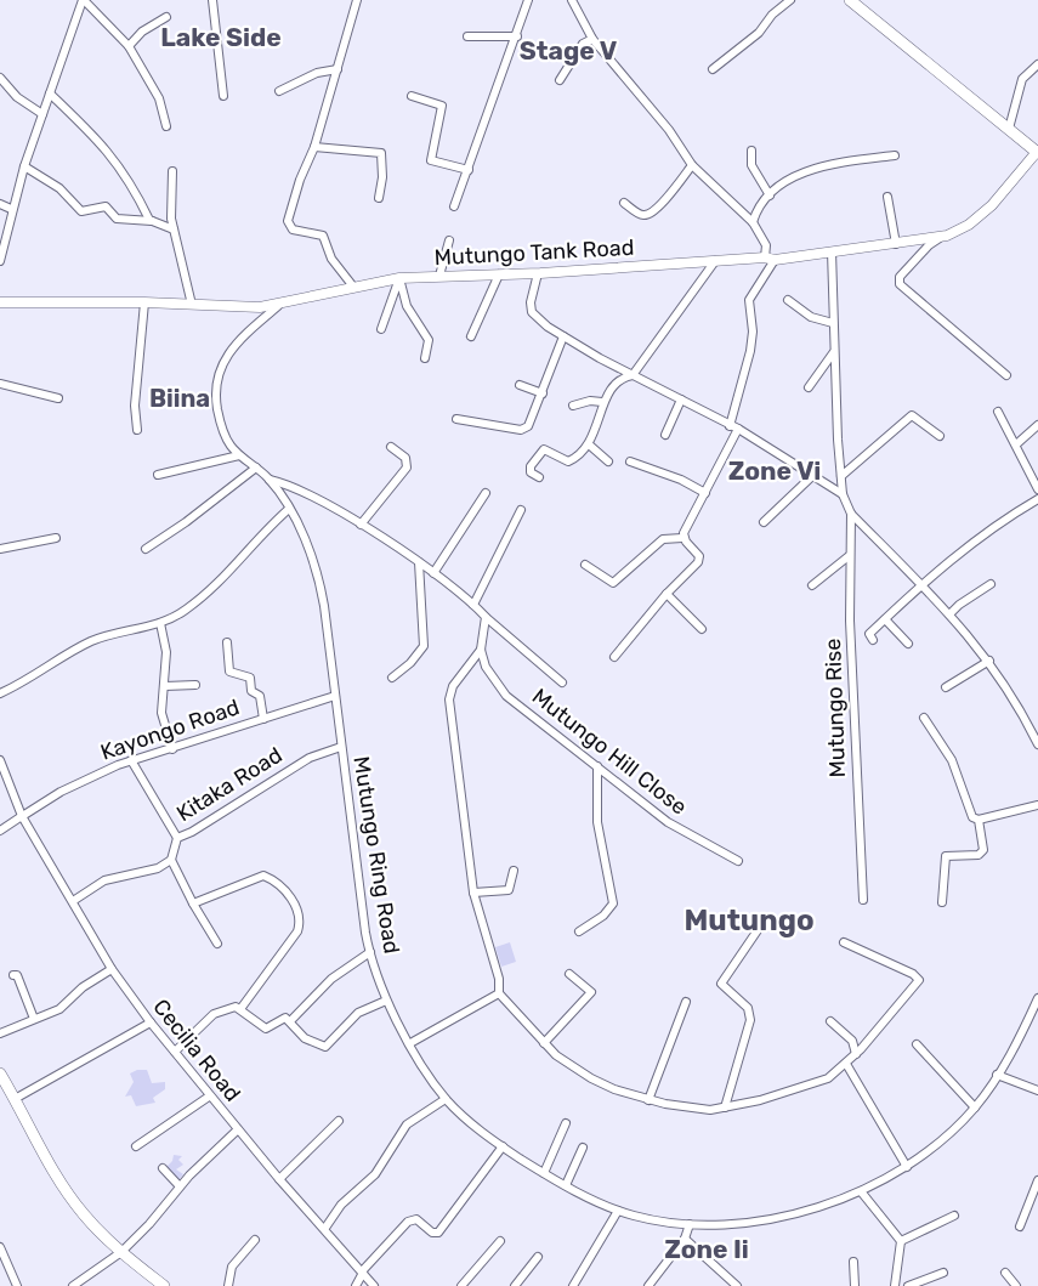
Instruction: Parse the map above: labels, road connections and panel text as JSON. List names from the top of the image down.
{
  "streets": {
    "street": [
      "Mutungo Tank Road",
      "Mutungo Rise",
      "Kayongo Road",
      "Mutungo Hill Close",
      "Kitaka Road",
      "Mutungo Ring Road",
      "Cecilia Road"
    ]
  },
  "crossings": [
    ["Kayongo Road", "Mutungo Ring Road"],
    ["Kayongo Road", "Cecilia Road"],
    ["Kitaka Road", "Mutungo Ring Road"]
  ],
  "districts": [
    "Lake Side",
    "Stage V",
    "Biina",
    "Zone Vi",
    "Mutungo",
    "Zone Ii"
  ]
}
